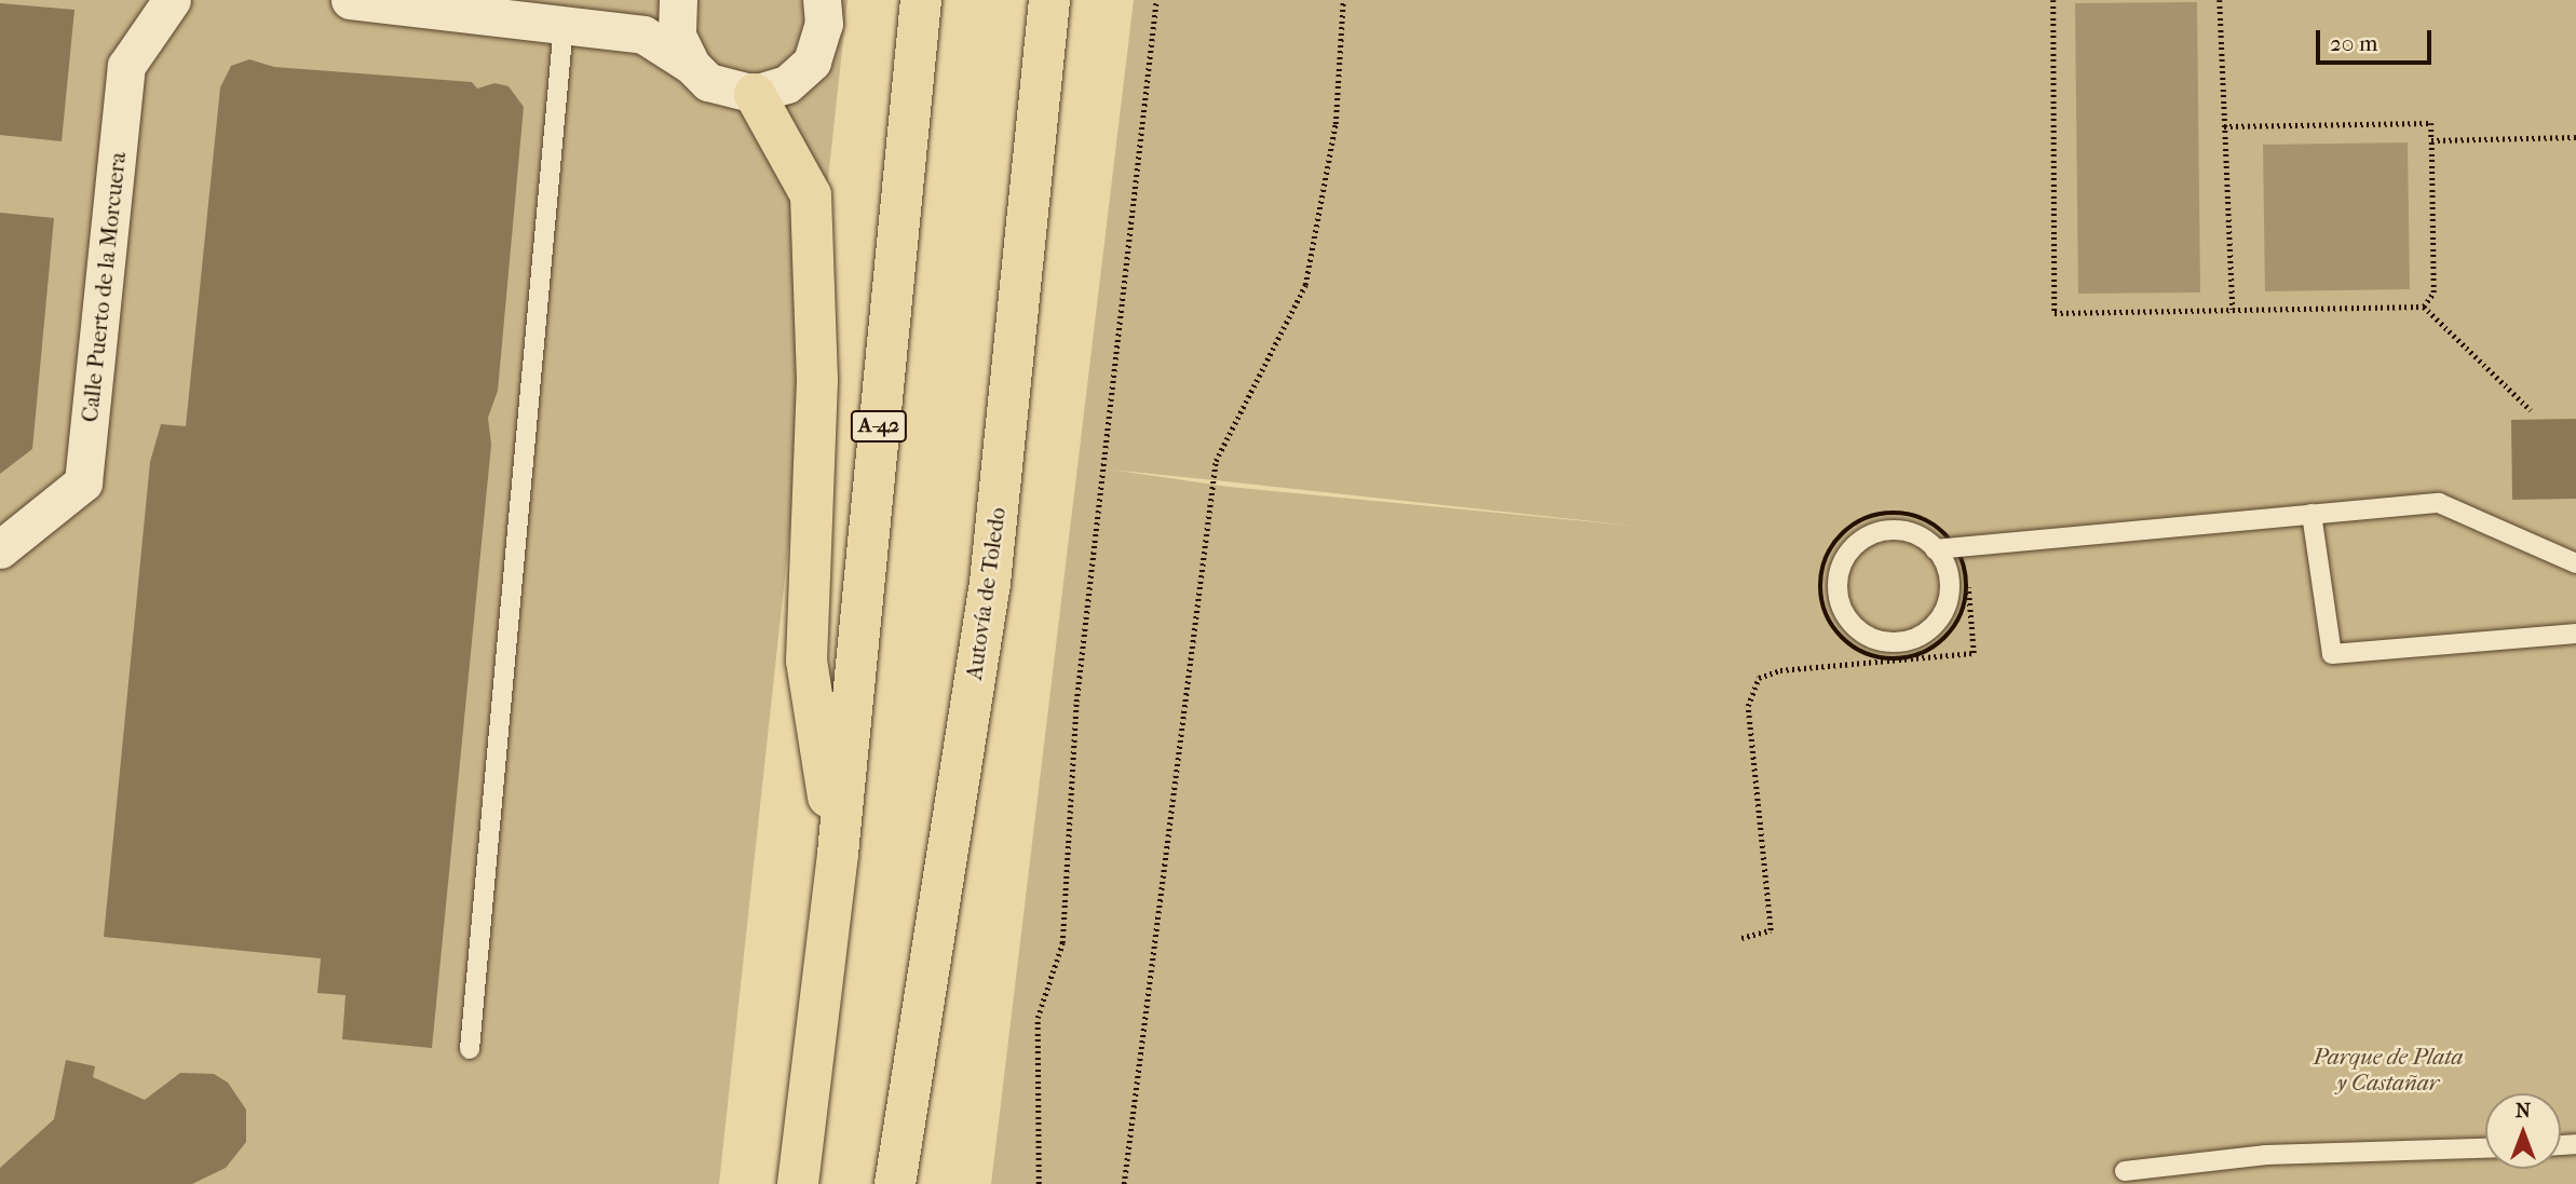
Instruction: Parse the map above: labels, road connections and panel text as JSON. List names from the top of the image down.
{
  "streets": {
    "highway": ["A-42", "Autovía de Toledo"],
    "street": ["Calle Puerto de la Morcuera"]
  },
  "parks": ["Parque de Plata y Castañar"],
  "scale_bar": "20 m",
  "north": "top"
}
